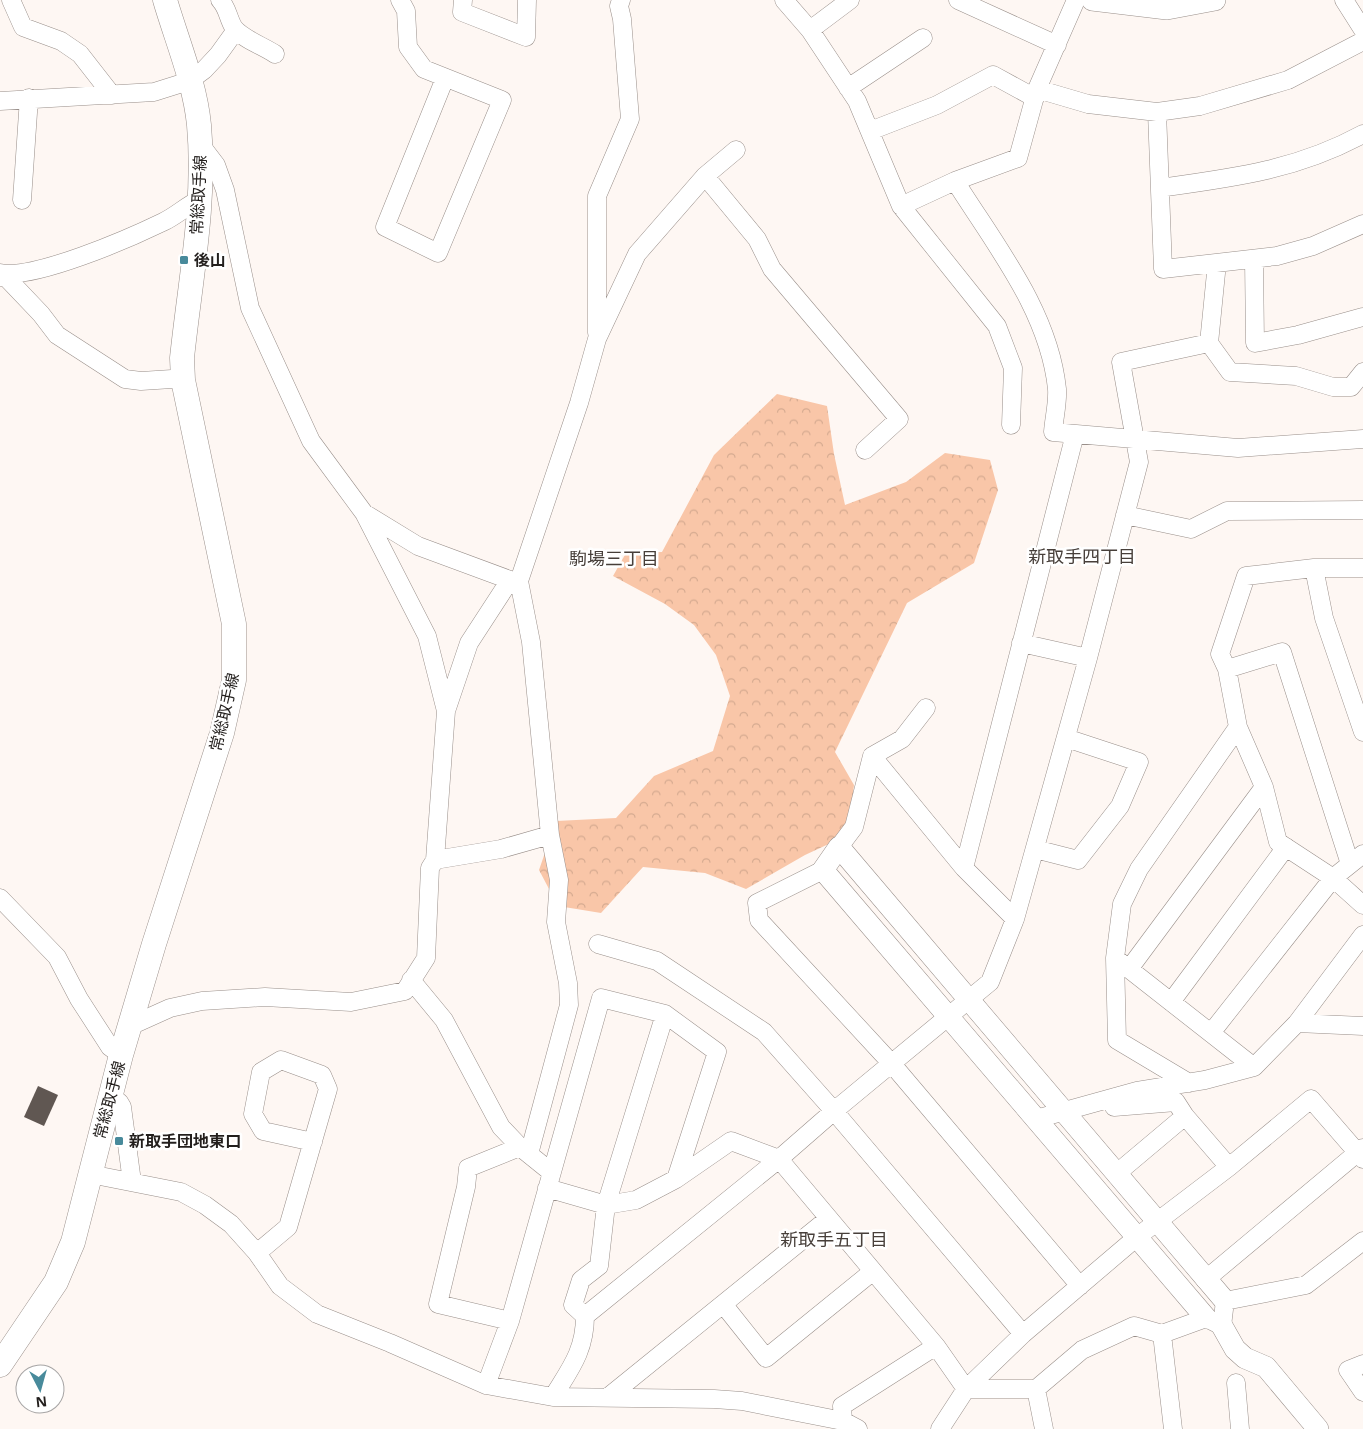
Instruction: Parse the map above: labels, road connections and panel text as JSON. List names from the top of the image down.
{
  "streets": {
    "main road": ["常総取手線"]
  },
  "districts": ["新取手四丁目", "駒場三丁目", "新取手五丁目"],
  "places": {
    "transit": ["後山", "新取手団地東口"]
  },
  "north": "bottom"
}
